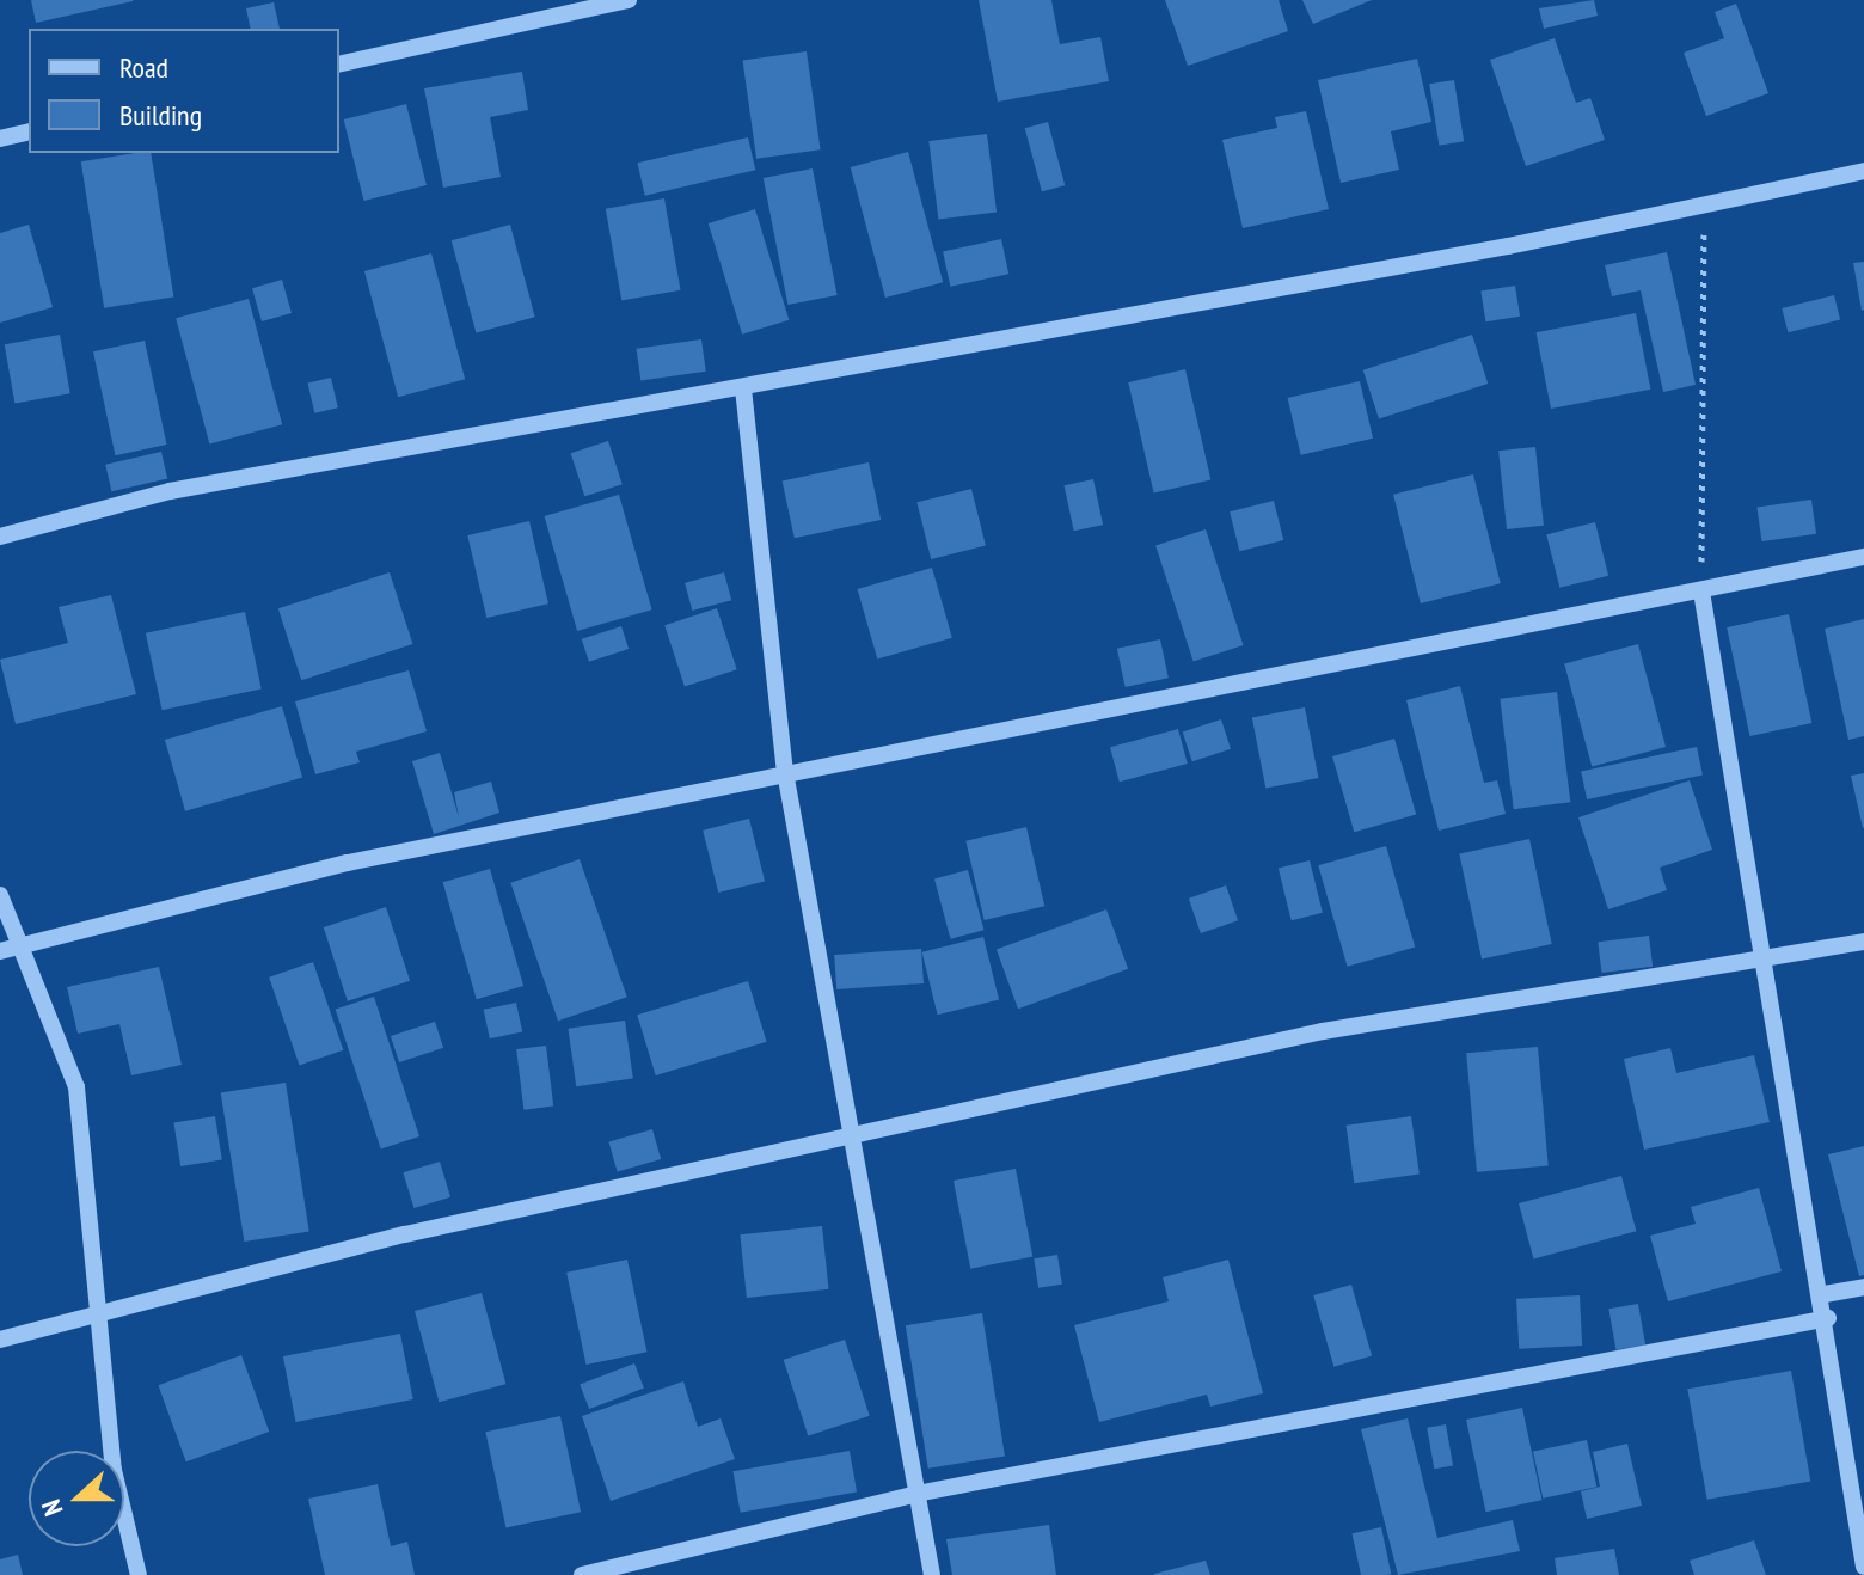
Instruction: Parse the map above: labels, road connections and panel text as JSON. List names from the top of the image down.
{
  "legend": ["Road", "Building"],
  "north": "left"
}
